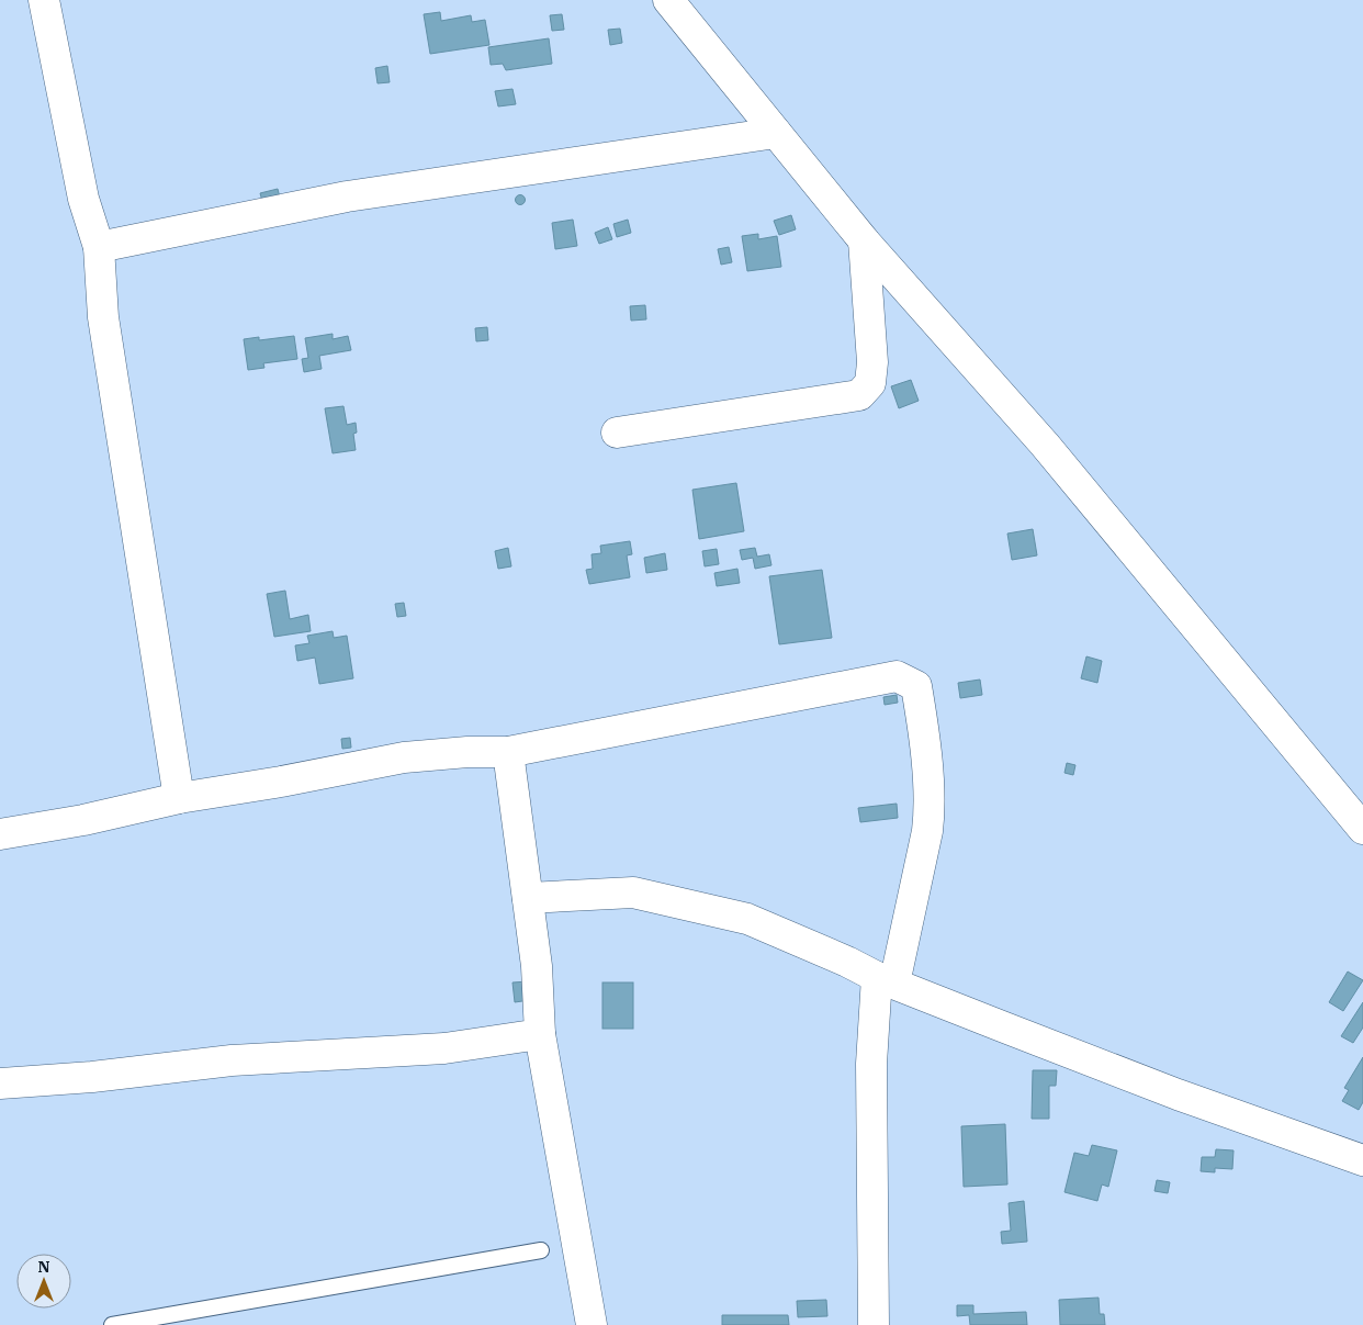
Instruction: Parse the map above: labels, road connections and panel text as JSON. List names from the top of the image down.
{
  "north": "top"
}
